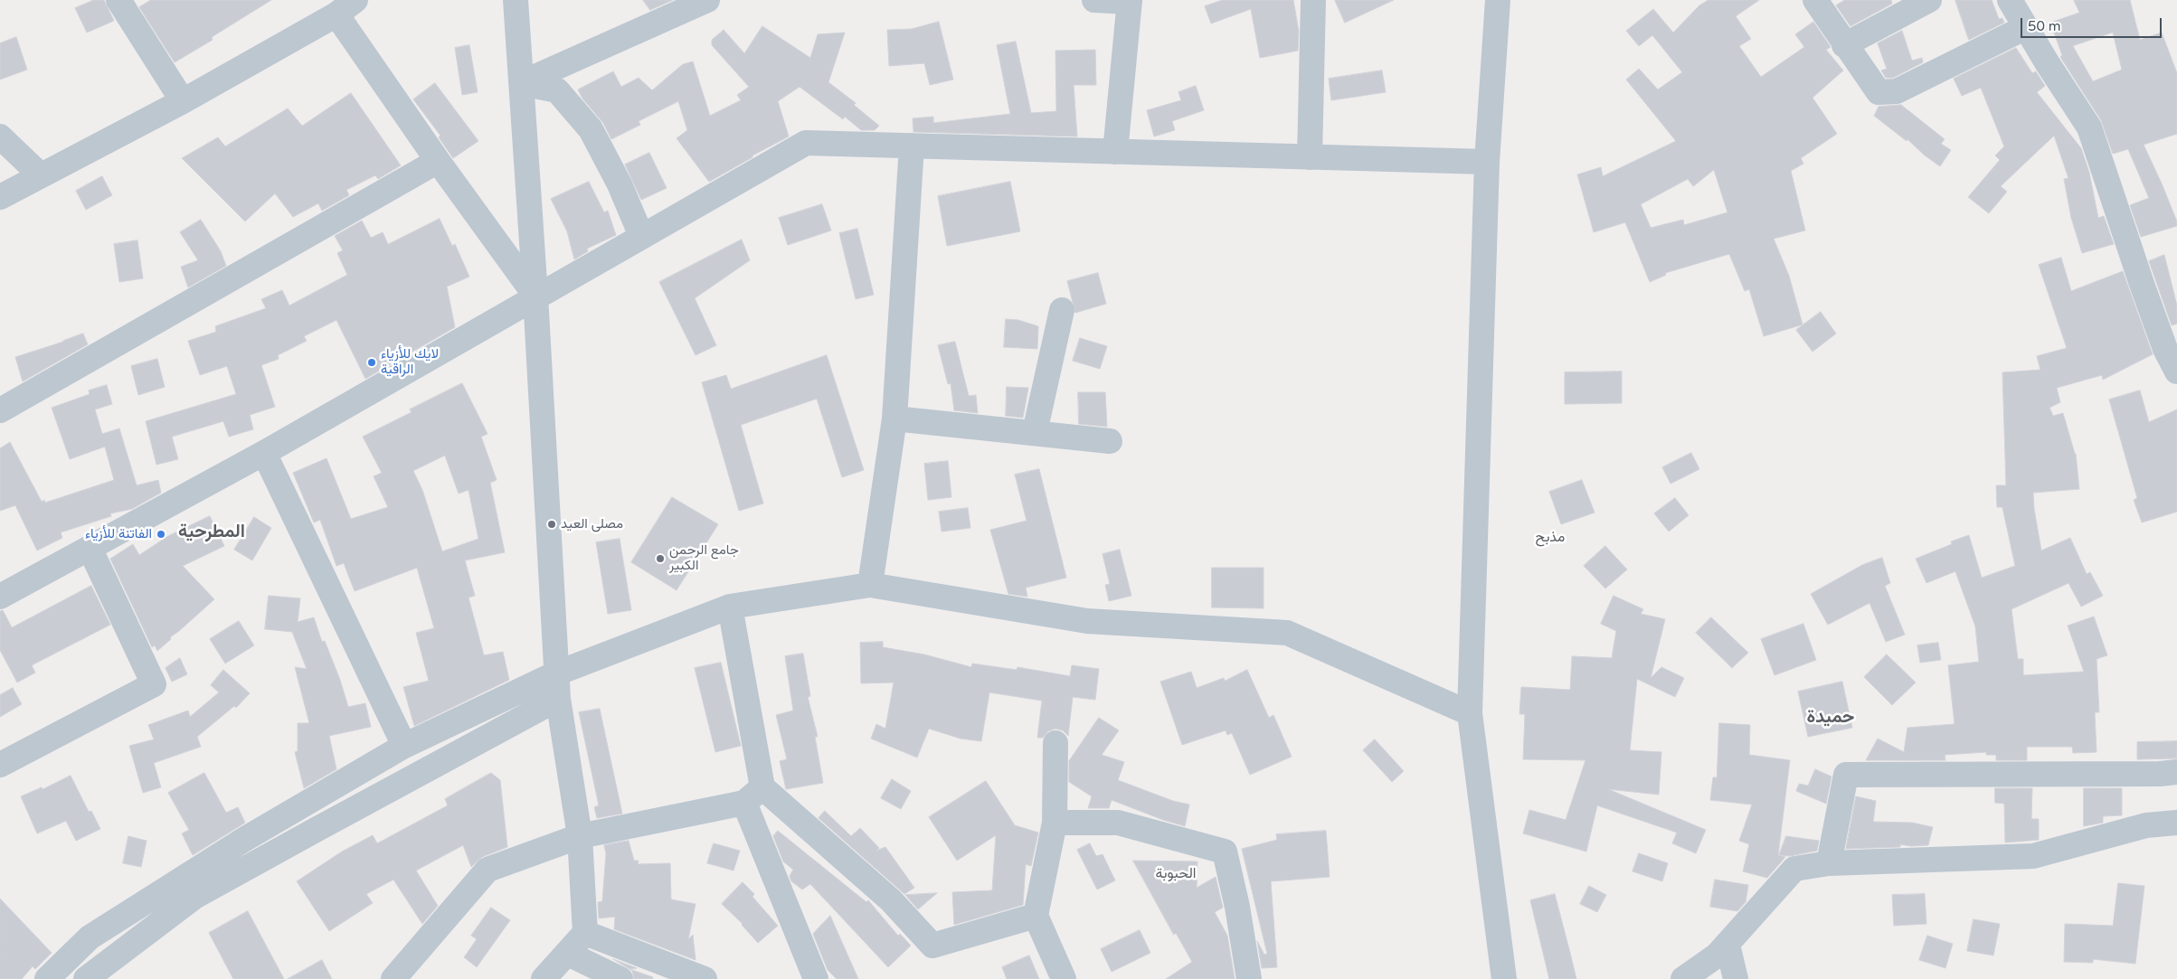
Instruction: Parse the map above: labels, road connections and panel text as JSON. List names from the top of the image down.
{
  "districts": [
    "المطرحية",
    "مذبح",
    "حميدة",
    "الحبوبة"
  ],
  "places": [
    "لايك للأزياء الراقية",
    "مصلى العيد",
    "الفاتنة للأزياء",
    "جامع الرحمن الكبير"
  ],
  "scale_bar": "50 m"
}
